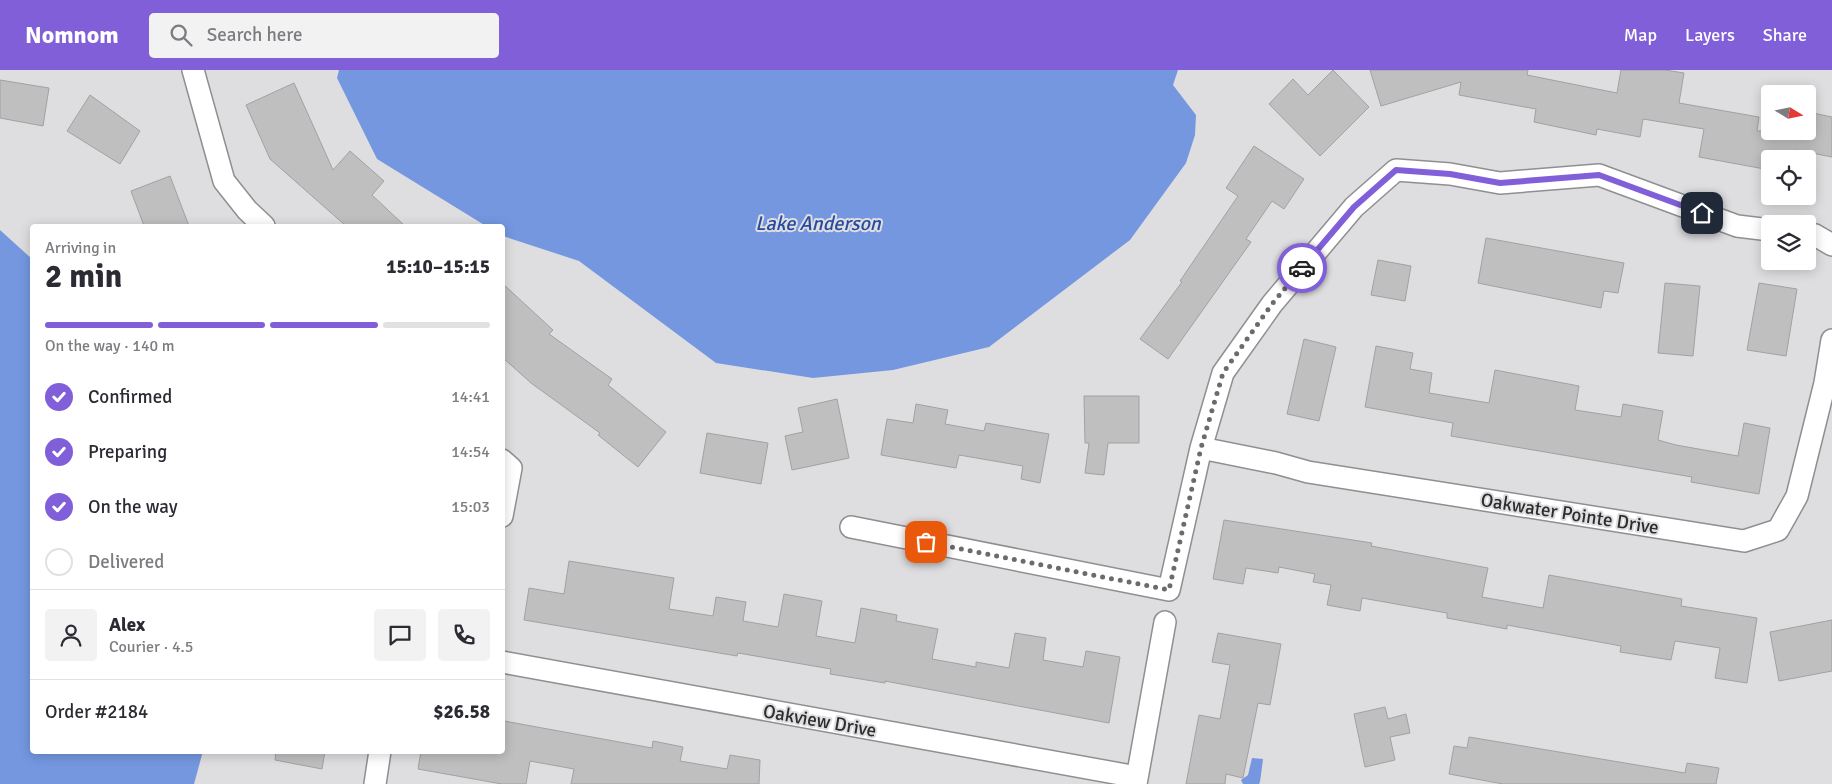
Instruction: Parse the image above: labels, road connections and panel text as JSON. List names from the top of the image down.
{
  "streets": {
    "street": ["Oakwater Pointe Drive", "Oakview Drive"]
  },
  "water": ["Lake Anderson"],
  "north": "right",
  "page": {
    "header": "Nomnom",
    "search": "Search here",
    "nav": ["Map", "Layers", "Share"],
    "heading": ["2 min", "Arriving in", "15:10–15:15"],
    "panel": [
      "Alex",
      "Courier · 4.5",
      "Order #2184",
      "$26.58"
    ],
    "bar": "On the way · 140 m",
    "list": [
      ["Confirmed", "14:41"],
      ["Preparing", "14:54"],
      ["On the way", "15:03"],
      "Delivered"
    ]
  }
}
